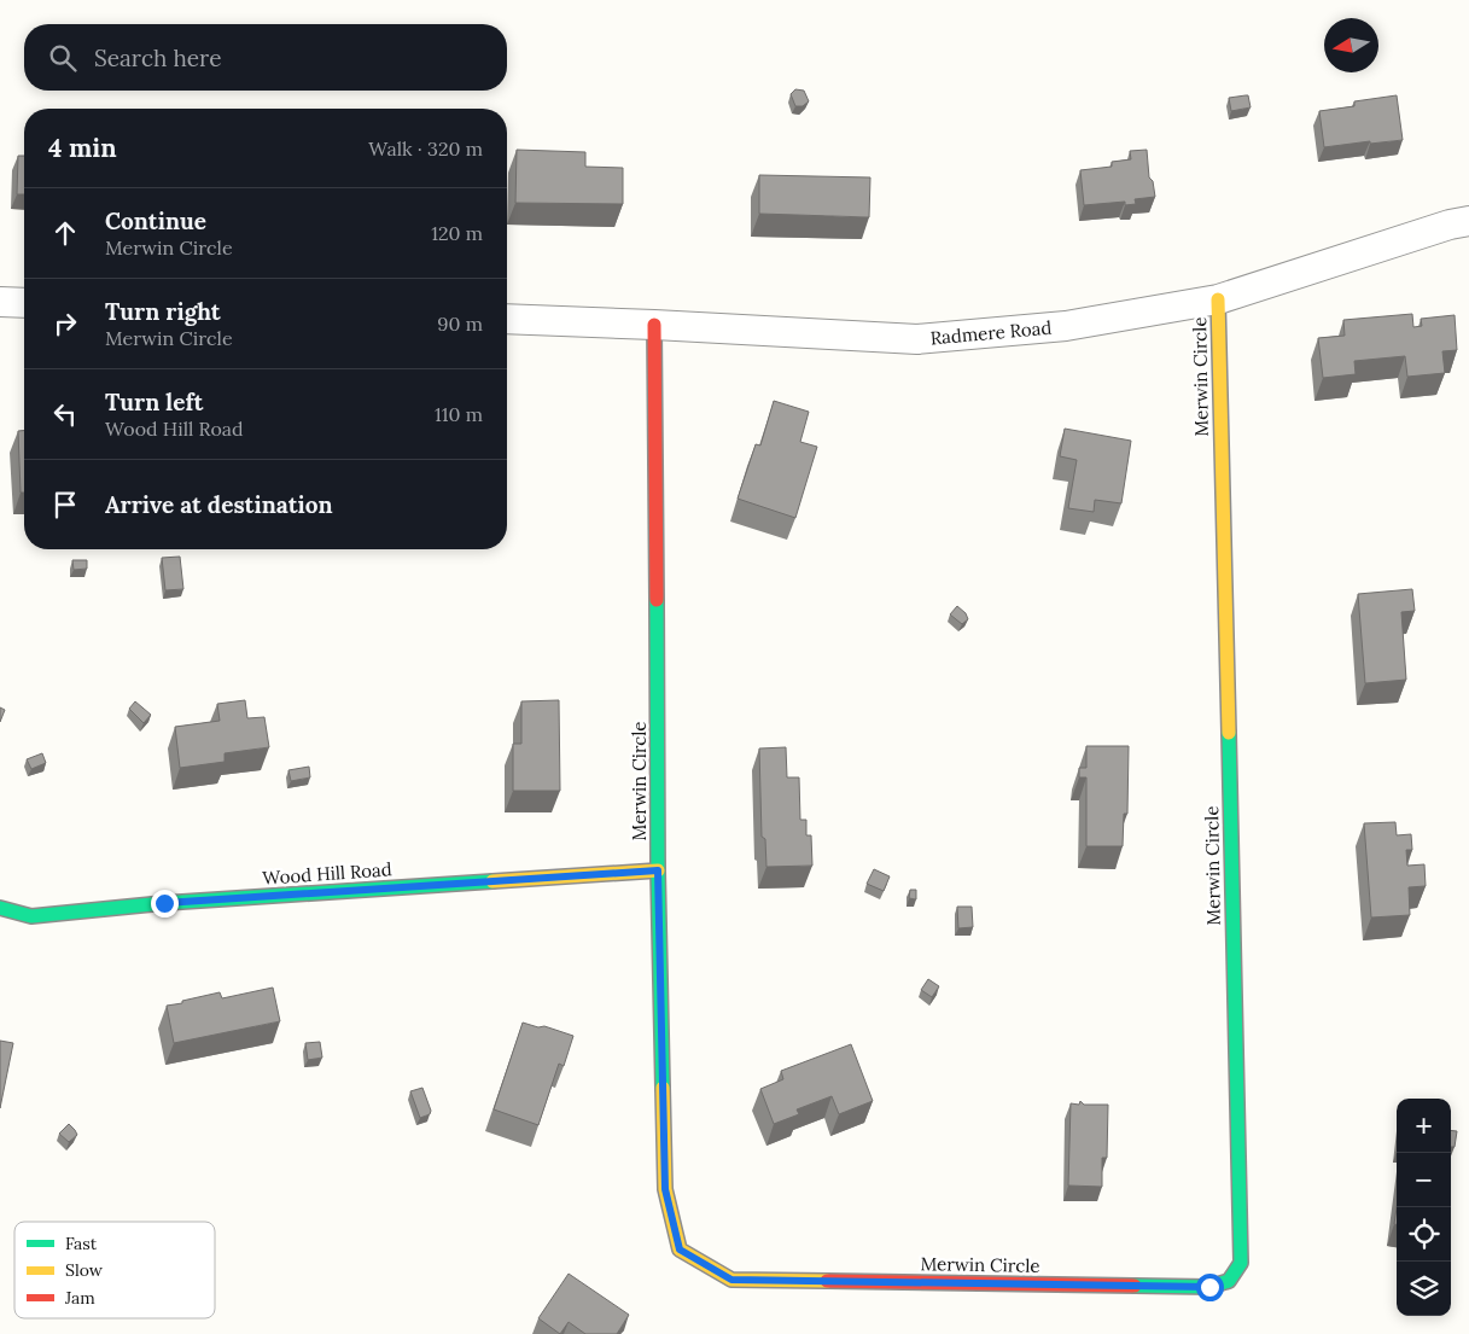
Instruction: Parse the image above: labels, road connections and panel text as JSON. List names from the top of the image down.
{
  "streets": {
    "street": ["Radmere Road", "Merwin Circle", "Wood Hill Road"]
  },
  "crossings": [
    ["Radmere Road", "Merwin Circle"],
    ["Merwin Circle", "Wood Hill Road"]
  ],
  "legend": ["Fast", "Slow", "Jam"],
  "north": "left",
  "page": {
    "search": "Search here",
    "heading": ["4 min", "Walk · 320 m"],
    "list": [
      ["Continue", "Merwin Circle", "120 m"],
      ["Turn right", "Merwin Circle", "90 m"],
      ["Turn left", "Wood Hill Road", "110 m"],
      "Arrive at destination"
    ],
    "map_buttons": ["+", "−"]
  }
}
